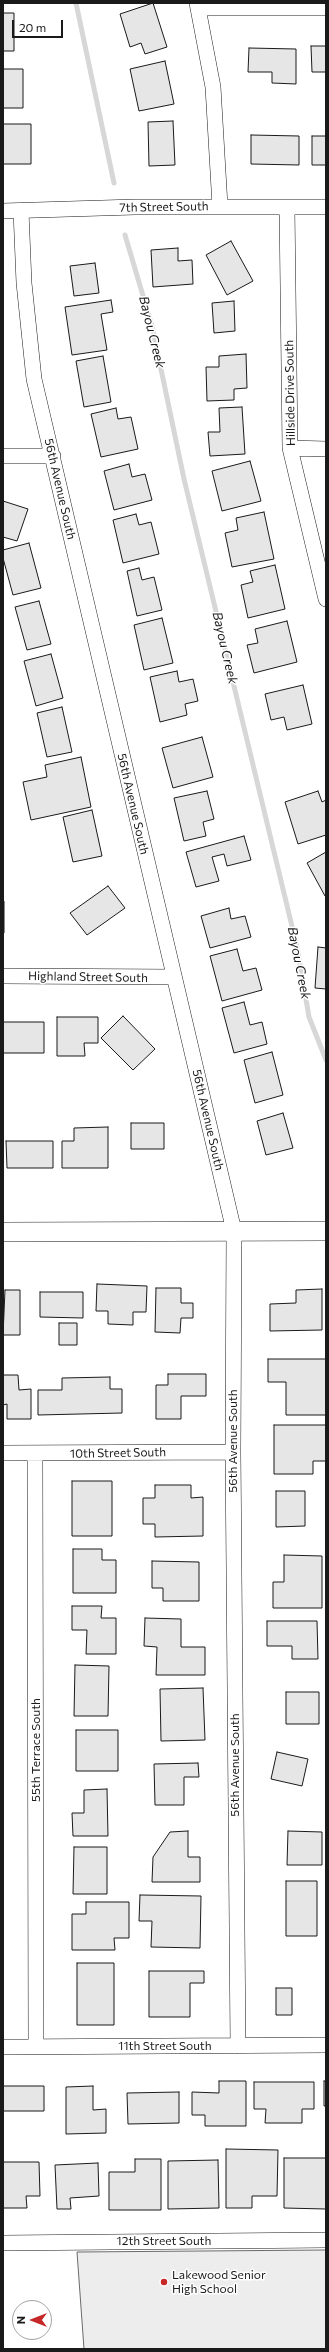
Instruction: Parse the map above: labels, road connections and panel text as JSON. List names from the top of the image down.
{
  "streets": {
    "street": [
      "7th Street South",
      "Hillside Drive South",
      "56th Avenue South",
      "Highland Street South",
      "10th Street South",
      "55th Terrace South",
      "11th Street South",
      "12th Street South"
    ]
  },
  "crossings": [
    ["7th Street South", "Hillside Drive South"],
    ["7th Street South", "56th Avenue South"],
    ["56th Avenue South", "Highland Street South"],
    ["56th Avenue South", "10th Street South"],
    ["56th Avenue South", "11th Street South"],
    ["10th Street South", "55th Terrace South"],
    ["55th Terrace South", "11th Street South"]
  ],
  "water": ["Bayou Creek"],
  "places": ["Lakewood Senior High School"],
  "scale_bar": "20 m",
  "north": "left"
}
